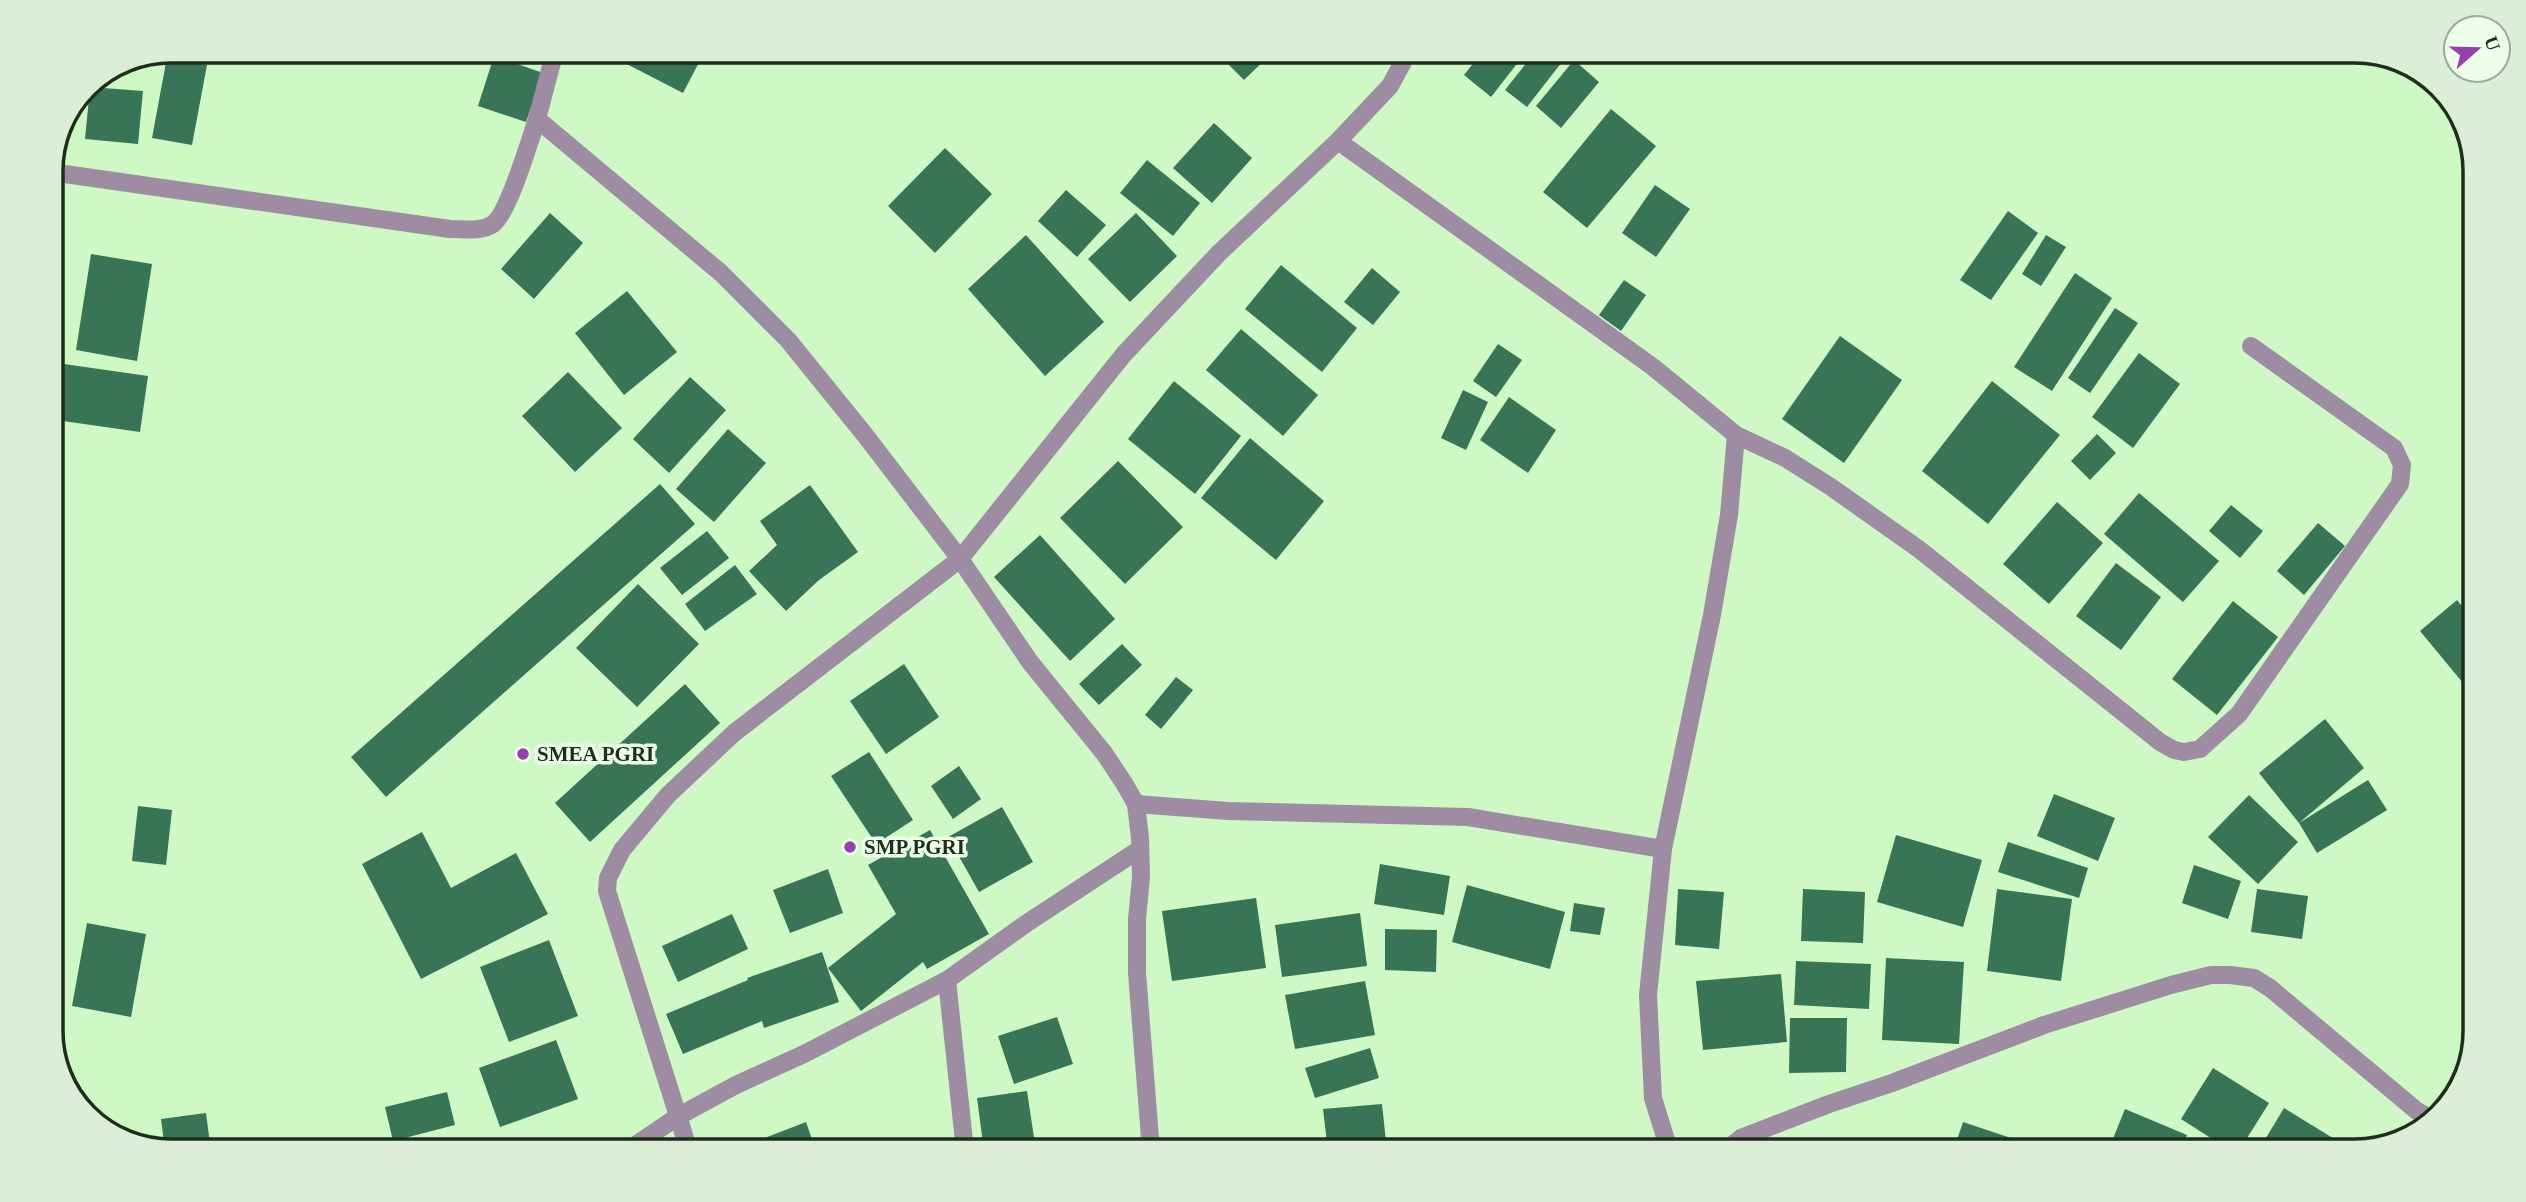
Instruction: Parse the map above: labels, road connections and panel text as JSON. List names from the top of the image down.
{
  "places": ["SMEA PGRI", "SMP PGRI"],
  "north": "right"
}
